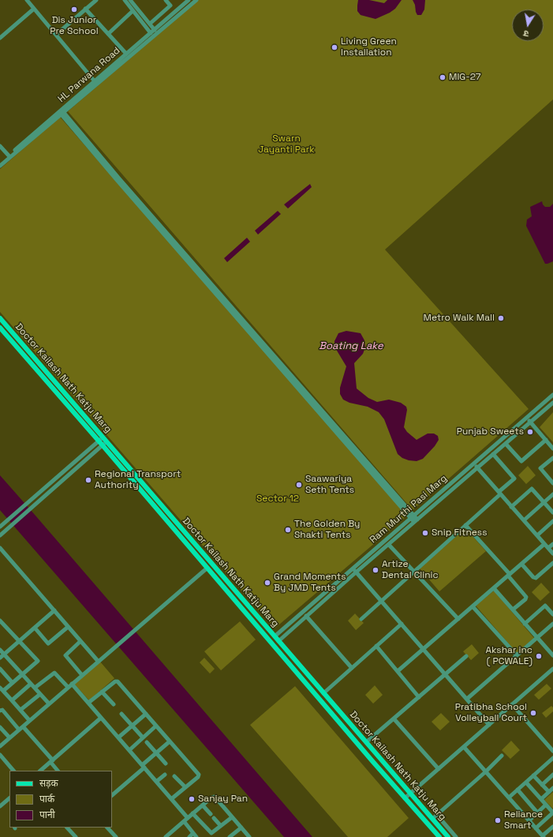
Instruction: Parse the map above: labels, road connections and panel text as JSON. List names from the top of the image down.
{
  "streets": {
    "main road": ["Doctor Kailash Nath Katju Marg"],
    "street": ["HL Parwana Road", "Ram Murthi Pasi Marg"]
  },
  "crossings": [
    ["Doctor Kailash Nath Katju Marg", "Ram Murthi Pasi Marg"]
  ],
  "water": ["Boating Lake"],
  "parks": ["Swarn Jayanti Park", "Sector 12"],
  "places": [
    "Dis Junior Pre School",
    "Living Green Installation",
    "MIG-27",
    "Metro Walk Mall",
    "Punjab Sweets",
    "Regional Transport Authority",
    "Saawariya Seth Tents",
    "The Golden By Shakti Tents",
    "Snip Fitness",
    "Artize Dental Clinic",
    "Grand Moments By JMD Tents",
    "Akshar inc ( PCWALE)",
    "Pratibha School Volleyball Court",
    "Sanjay Pan",
    "Reliance Smart"
  ],
  "legend": ["सड़क", "पार्क", "पानी"],
  "north": "bottom"
}
